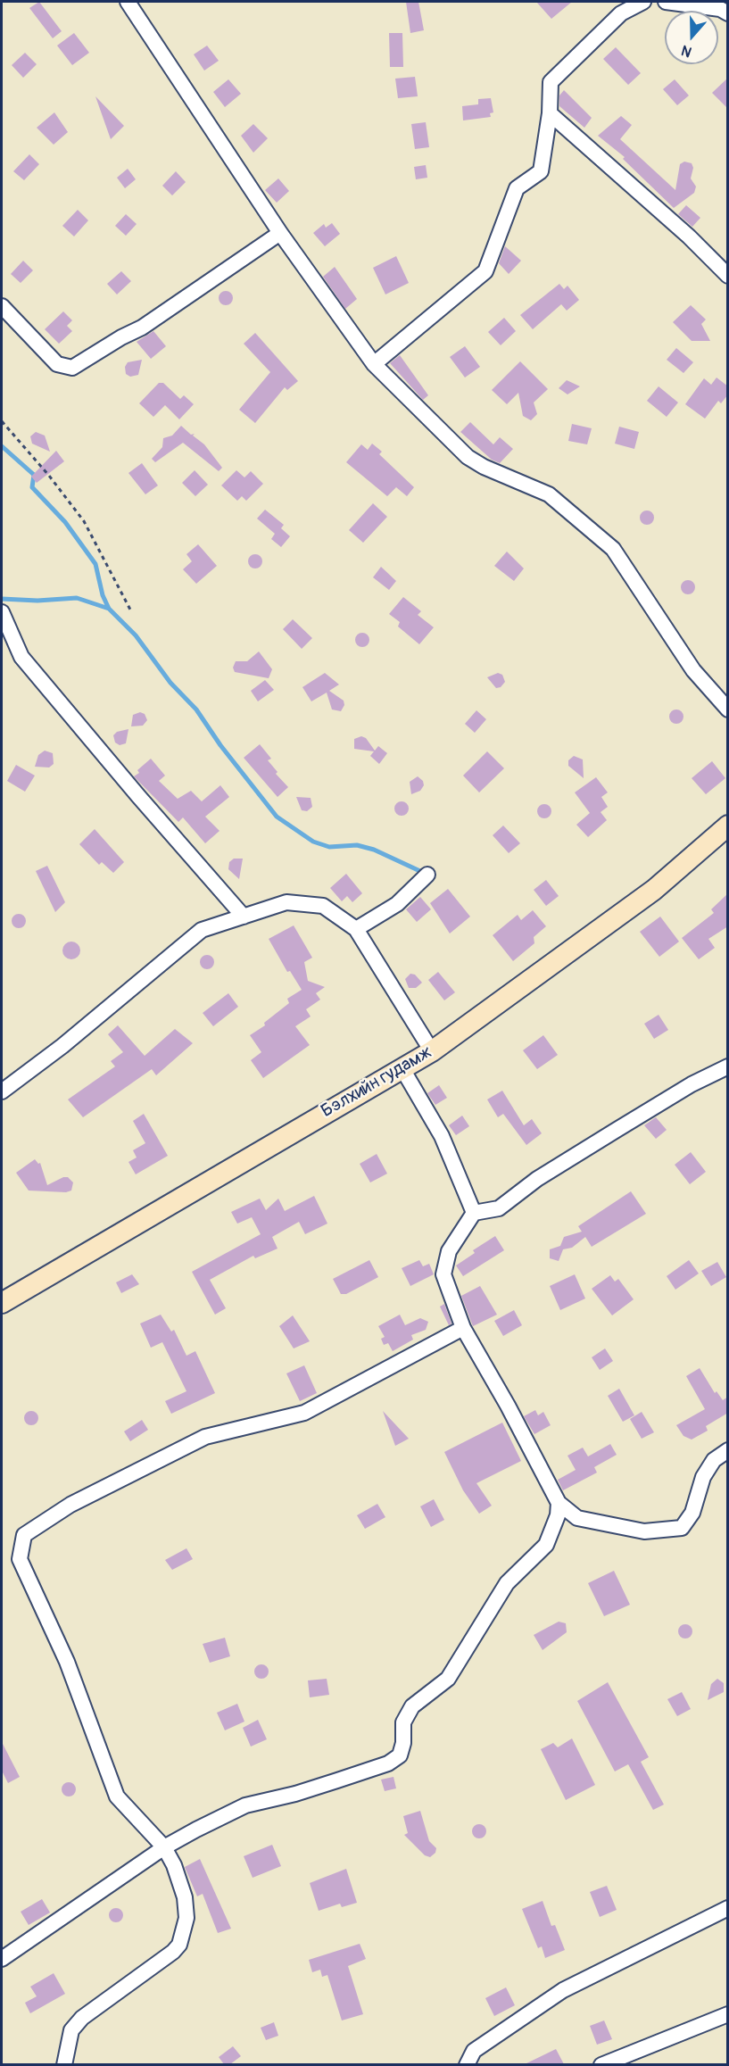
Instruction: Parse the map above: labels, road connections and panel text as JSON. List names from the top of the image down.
{
  "streets": {
    "main road": ["Бэлхийн гудамж"]
  },
  "north": "bottom"
}
